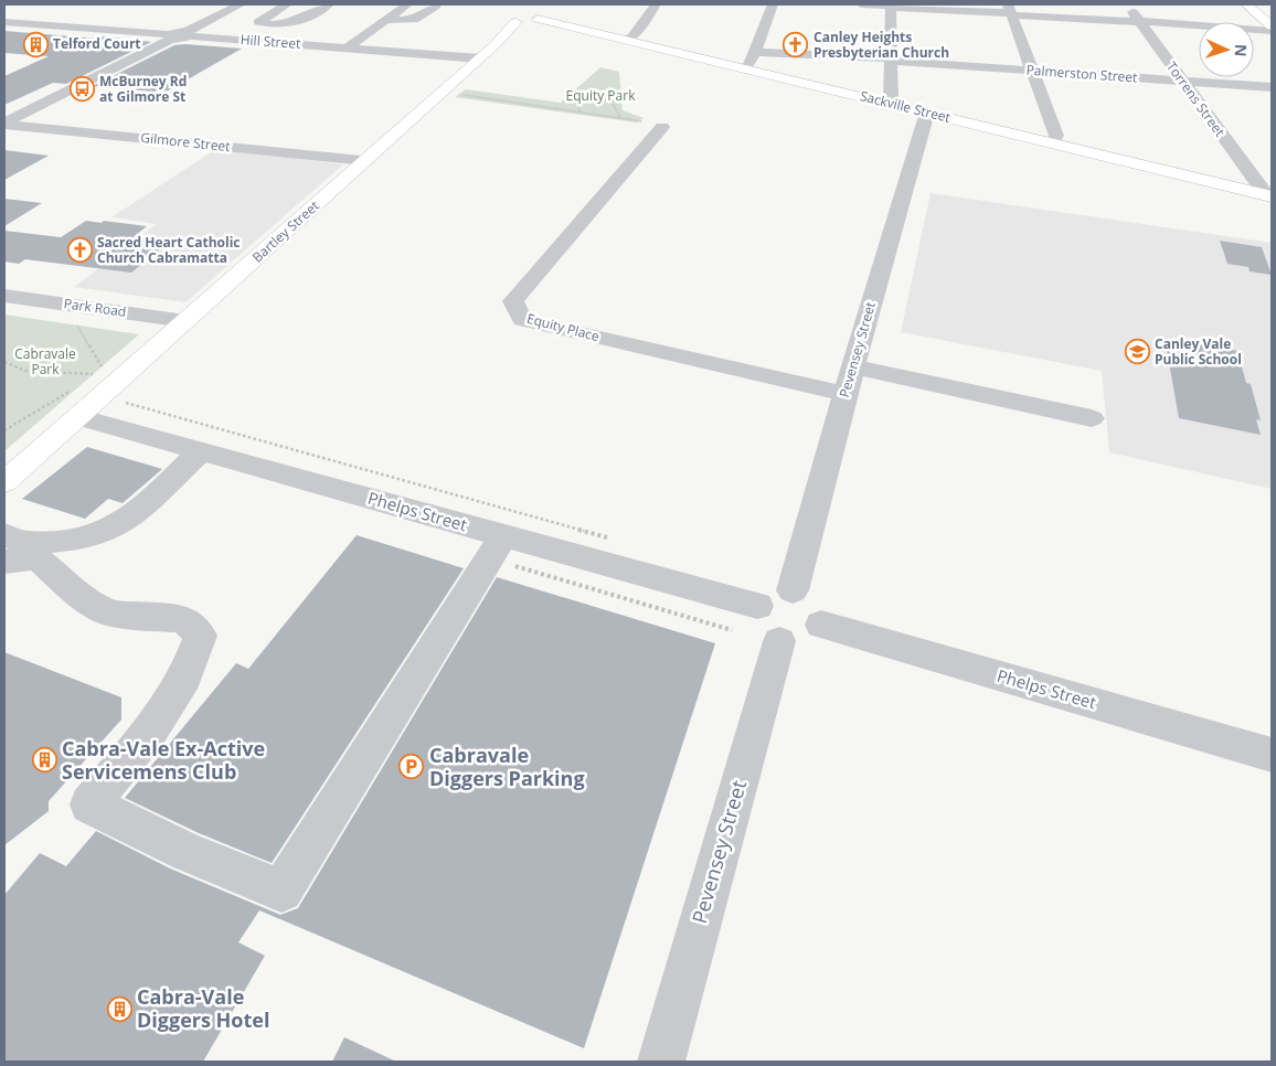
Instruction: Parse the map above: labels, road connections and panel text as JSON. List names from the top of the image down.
{
  "streets": {
    "main road": ["Sackville Street", "Bartley Street"],
    "street": [
      "Hill Street",
      "Palmerston Street",
      "Torrens Street",
      "Gilmore Street",
      "Park Road",
      "Equity Place",
      "Pevensey Street",
      "Phelps Street"
    ]
  },
  "crossings": [
    ["Hill Street", "Bartley Street"],
    ["Palmerston Street", "Torrens Street"],
    ["Torrens Street", "Sackville Street"],
    ["Sackville Street", "Bartley Street"],
    ["Sackville Street", "Pevensey Street"],
    ["Gilmore Street", "Bartley Street"],
    ["Bartley Street", "Park Road"],
    ["Bartley Street", "Phelps Street"],
    ["Equity Place", "Pevensey Street"],
    ["Pevensey Street", "Phelps Street"]
  ],
  "parks": ["Equity Park", "Cabravale Park"],
  "places": {
    "building": ["Telford Court", "Cabra-Vale Ex-Active Servicemens Club", "Cabra-Vale Diggers Hotel"],
    "church": ["Canley Heights Presbyterian Church", "Sacred Heart Catholic Church Cabramatta"],
    "bus stop": ["McBurney Rd at Gilmore St"],
    "school or university": ["Canley Vale Public School"],
    "parking": ["Cabravale Diggers Parking"]
  },
  "north": "right"
}
